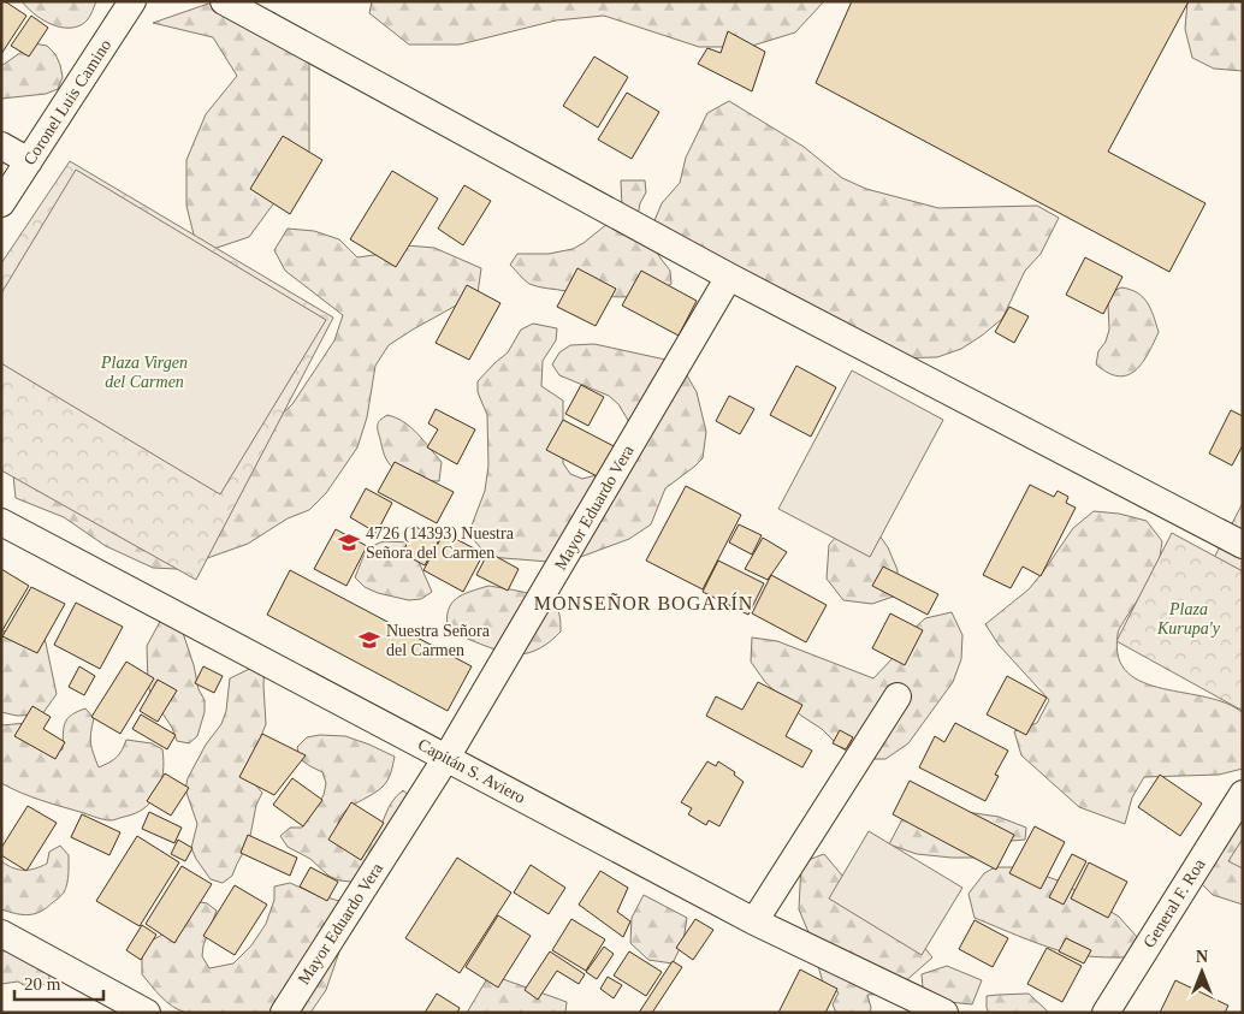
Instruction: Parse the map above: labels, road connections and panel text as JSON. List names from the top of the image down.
{
  "streets": {
    "street": [
      "Coronel Luis Camino",
      "Mayor Eduardo Vera",
      "Capitán S. Aviero",
      "General F. Roa"
    ]
  },
  "crossings": [
    ["Mayor Eduardo Vera", "Capitán S. Aviero"]
  ],
  "districts": ["MONSEÑOR BOGARÍN"],
  "parks": ["Plaza Virgen del Carmen", "Plaza Kurupa'y"],
  "places": {
    "school or university": ["4726 (14393) Nuestra Señora del Carmen", "Nuestra Señora del Carmen"]
  },
  "scale_bar": "20 m",
  "north": "top"
}
